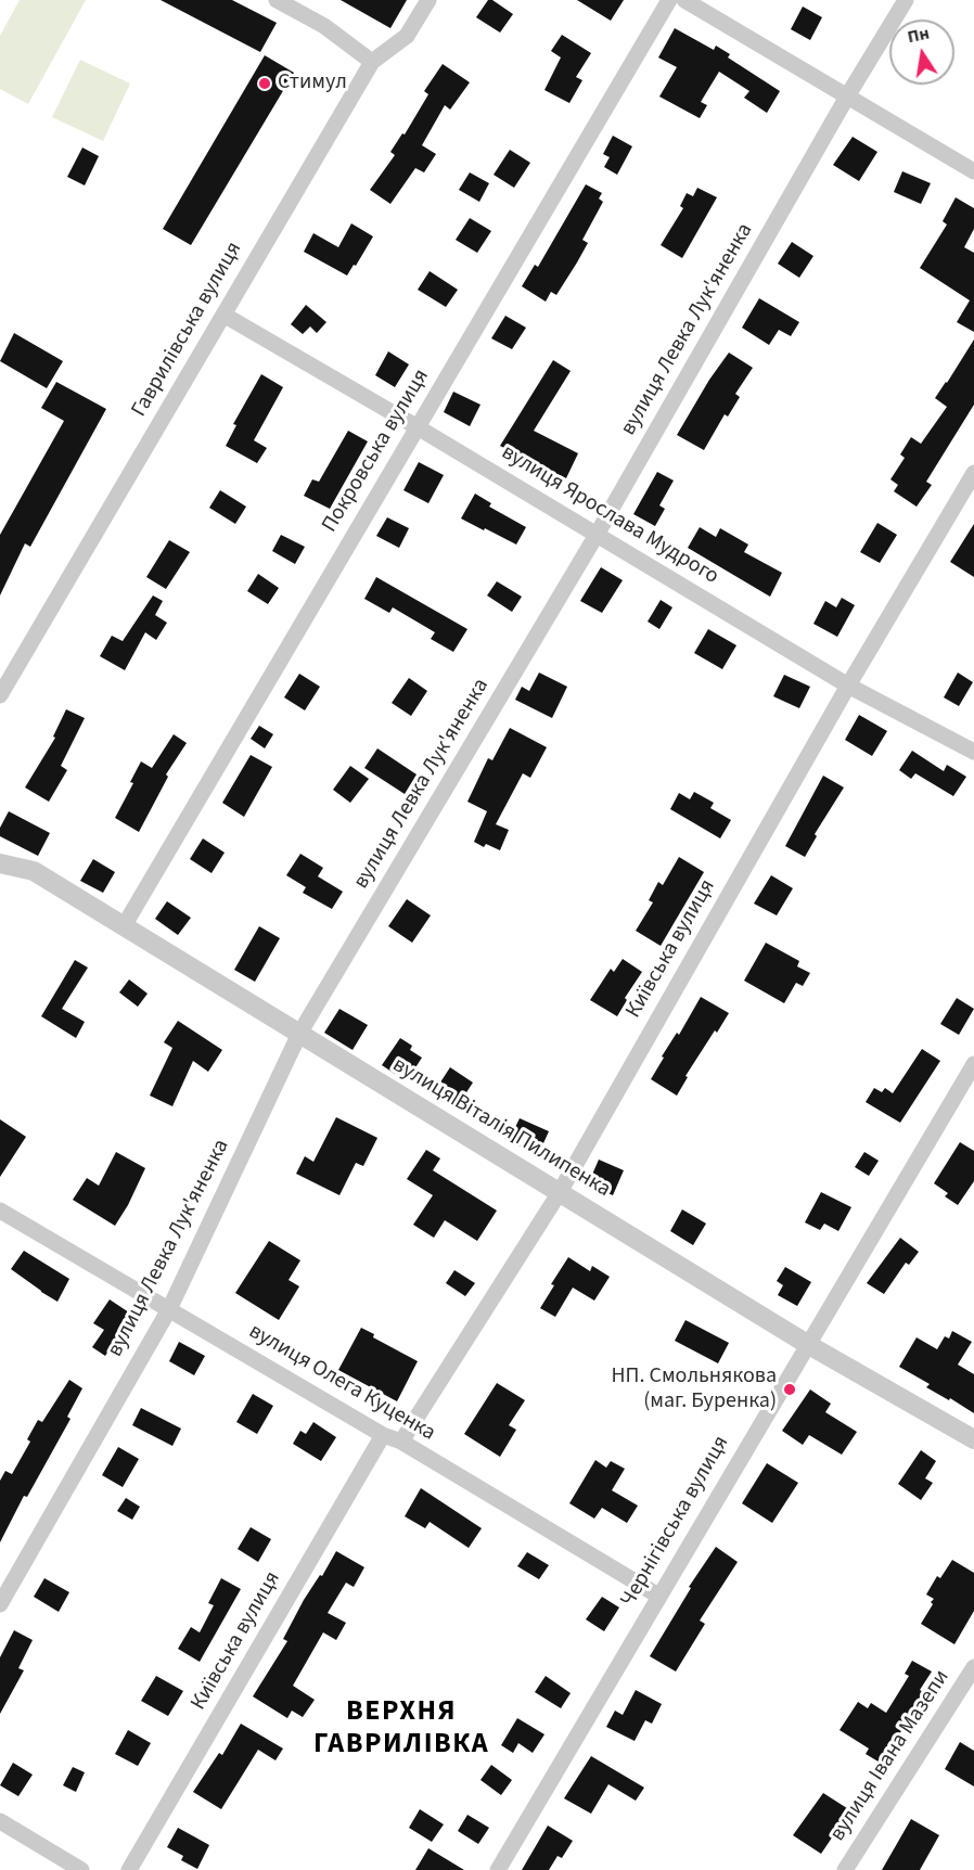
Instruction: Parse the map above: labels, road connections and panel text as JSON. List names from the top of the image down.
{
  "streets": {
    "street": [
      "Гаврилівська вулиця",
      "вулиця Левка Лук'яненка",
      "Покровська вулиця",
      "вулиця Ярослава Мудрого",
      "Київська вулиця",
      "вулиця Віталія Пилипенка",
      "вулиця Олега Куценка",
      "Чернігівська вулиця",
      "вулиця Івана Мазепи"
    ]
  },
  "crossings": [
    ["Гаврилівська вулиця", "вулиця Ярослава Мудрого"],
    ["вулиця Левка Лук'яненка", "вулиця Ярослава Мудрого"],
    ["вулиця Левка Лук'яненка", "вулиця Віталія Пилипенка"],
    ["вулиця Левка Лук'яненка", "вулиця Олега Куценка"],
    ["Покровська вулиця", "вулиця Ярослава Мудрого"],
    ["Покровська вулиця", "вулиця Віталія Пилипенка"],
    ["вулиця Ярослава Мудрого", "Київська вулиця"],
    ["Київська вулиця", "вулиця Віталія Пилипенка"],
    ["Київська вулиця", "вулиця Олега Куценка"],
    ["вулиця Віталія Пилипенка", "Чернігівська вулиця"],
    ["вулиця Олега Куценка", "Чернігівська вулиця"]
  ],
  "districts": ["ВЕРХНЯ ГАВРИЛІВКА"],
  "places": ["Стимул", "НП. Смольнякова (маг. Буренка)"],
  "north": "top"
}
